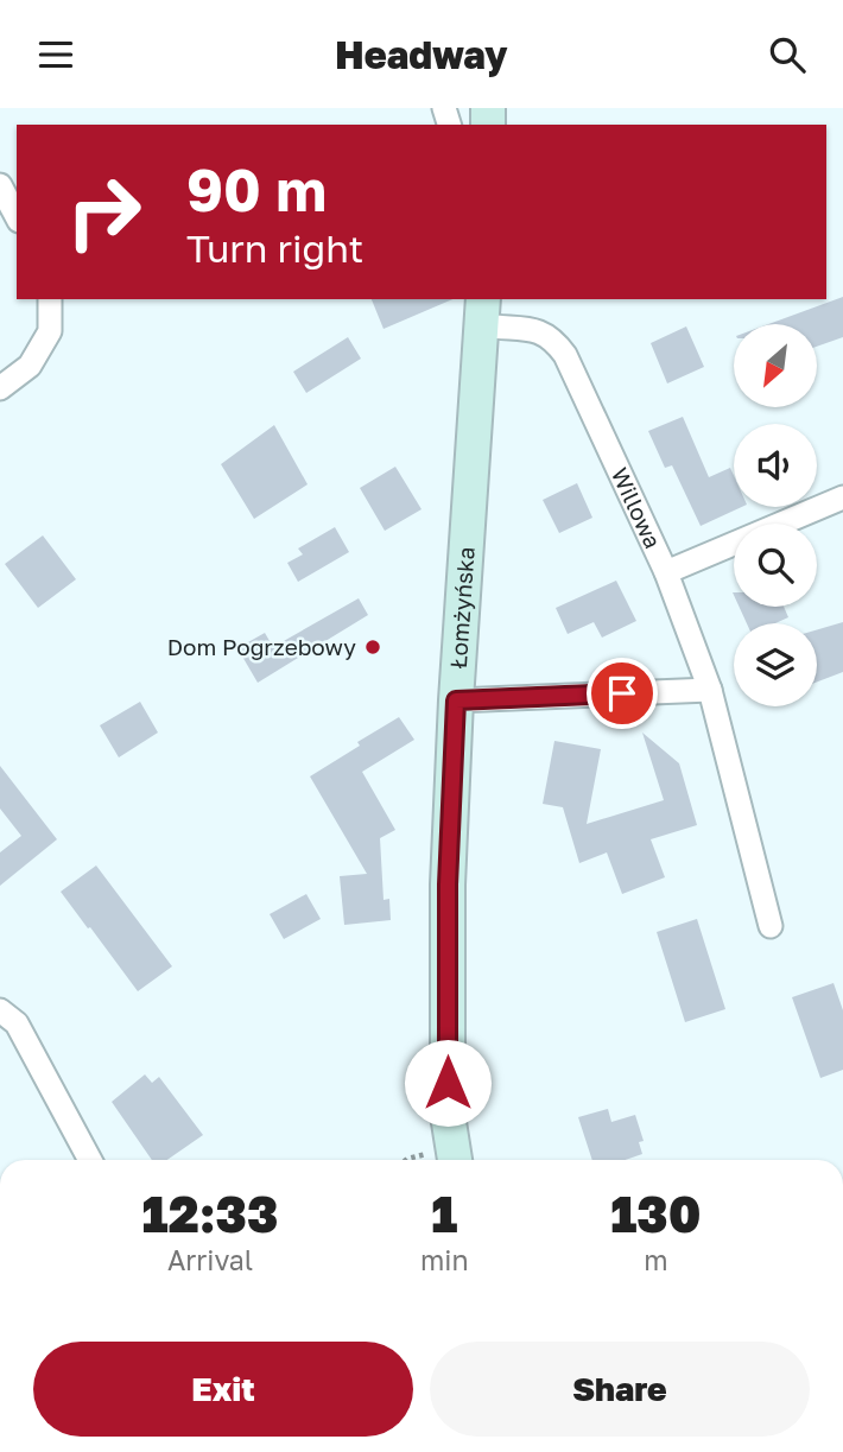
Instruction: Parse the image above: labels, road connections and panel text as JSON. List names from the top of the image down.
{
  "streets": {
    "main road": ["Łomżyńska"],
    "street": ["Willowa"]
  },
  "crossings": [
    ["Willowa", "Łomżyńska"]
  ],
  "places": ["Dom Pogrzebowy"],
  "north": "bottom left",
  "page": {
    "header": "Headway",
    "turn": ["90 m", "Turn right"],
    "eta": [
      "12:33",
      "Arrival",
      "1",
      "min",
      "130",
      "m"
    ],
    "buttons": ["Exit", "Share"]
  }
}
